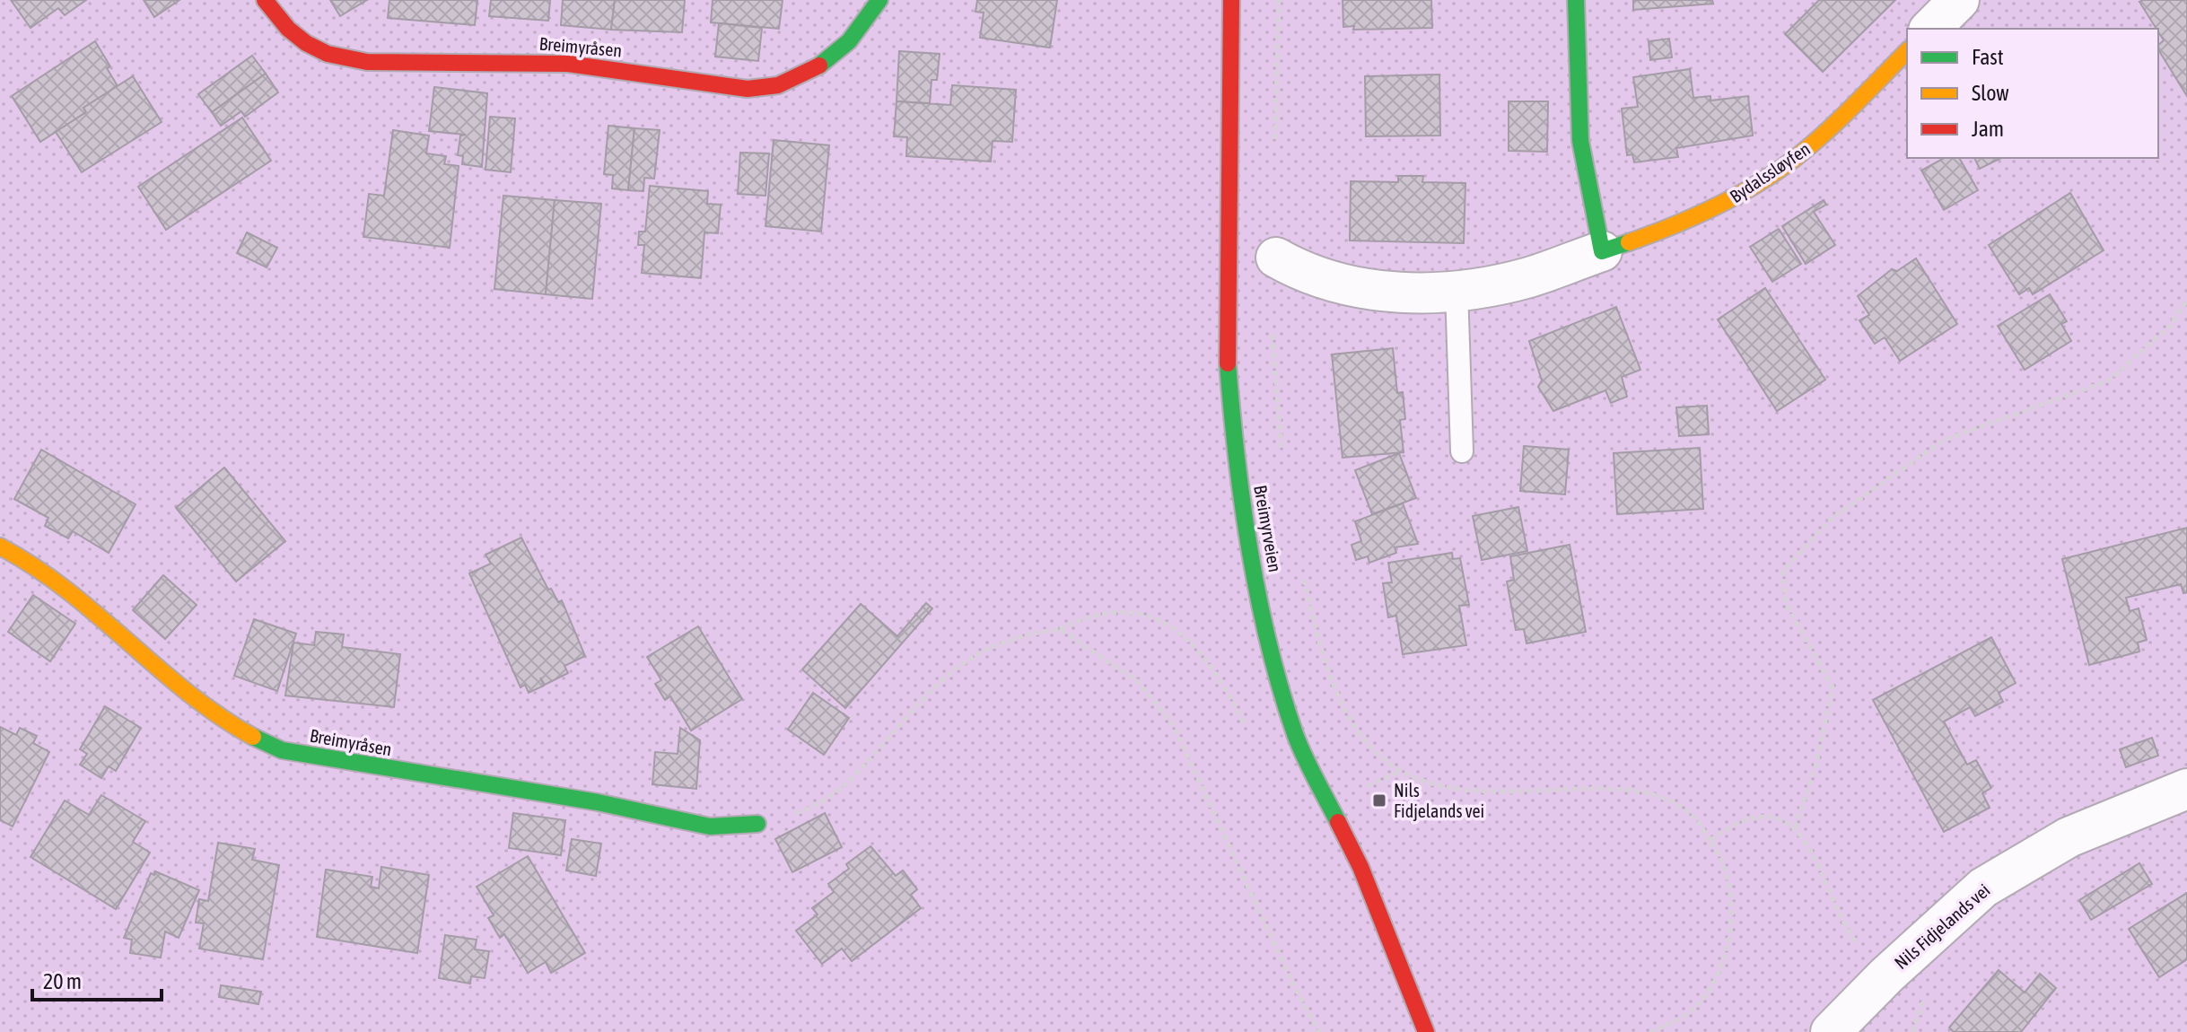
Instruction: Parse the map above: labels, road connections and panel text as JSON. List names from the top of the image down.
{
  "streets": {
    "street": [
      "Breimyråsen",
      "Bydalssløyfen",
      "Breimyrveien",
      "Nils Fidjelands vei"
    ]
  },
  "places": {
    "transit": ["Nils Fidjelands vei"]
  },
  "legend": ["Fast", "Slow", "Jam"],
  "scale_bar": "20 m"
}
